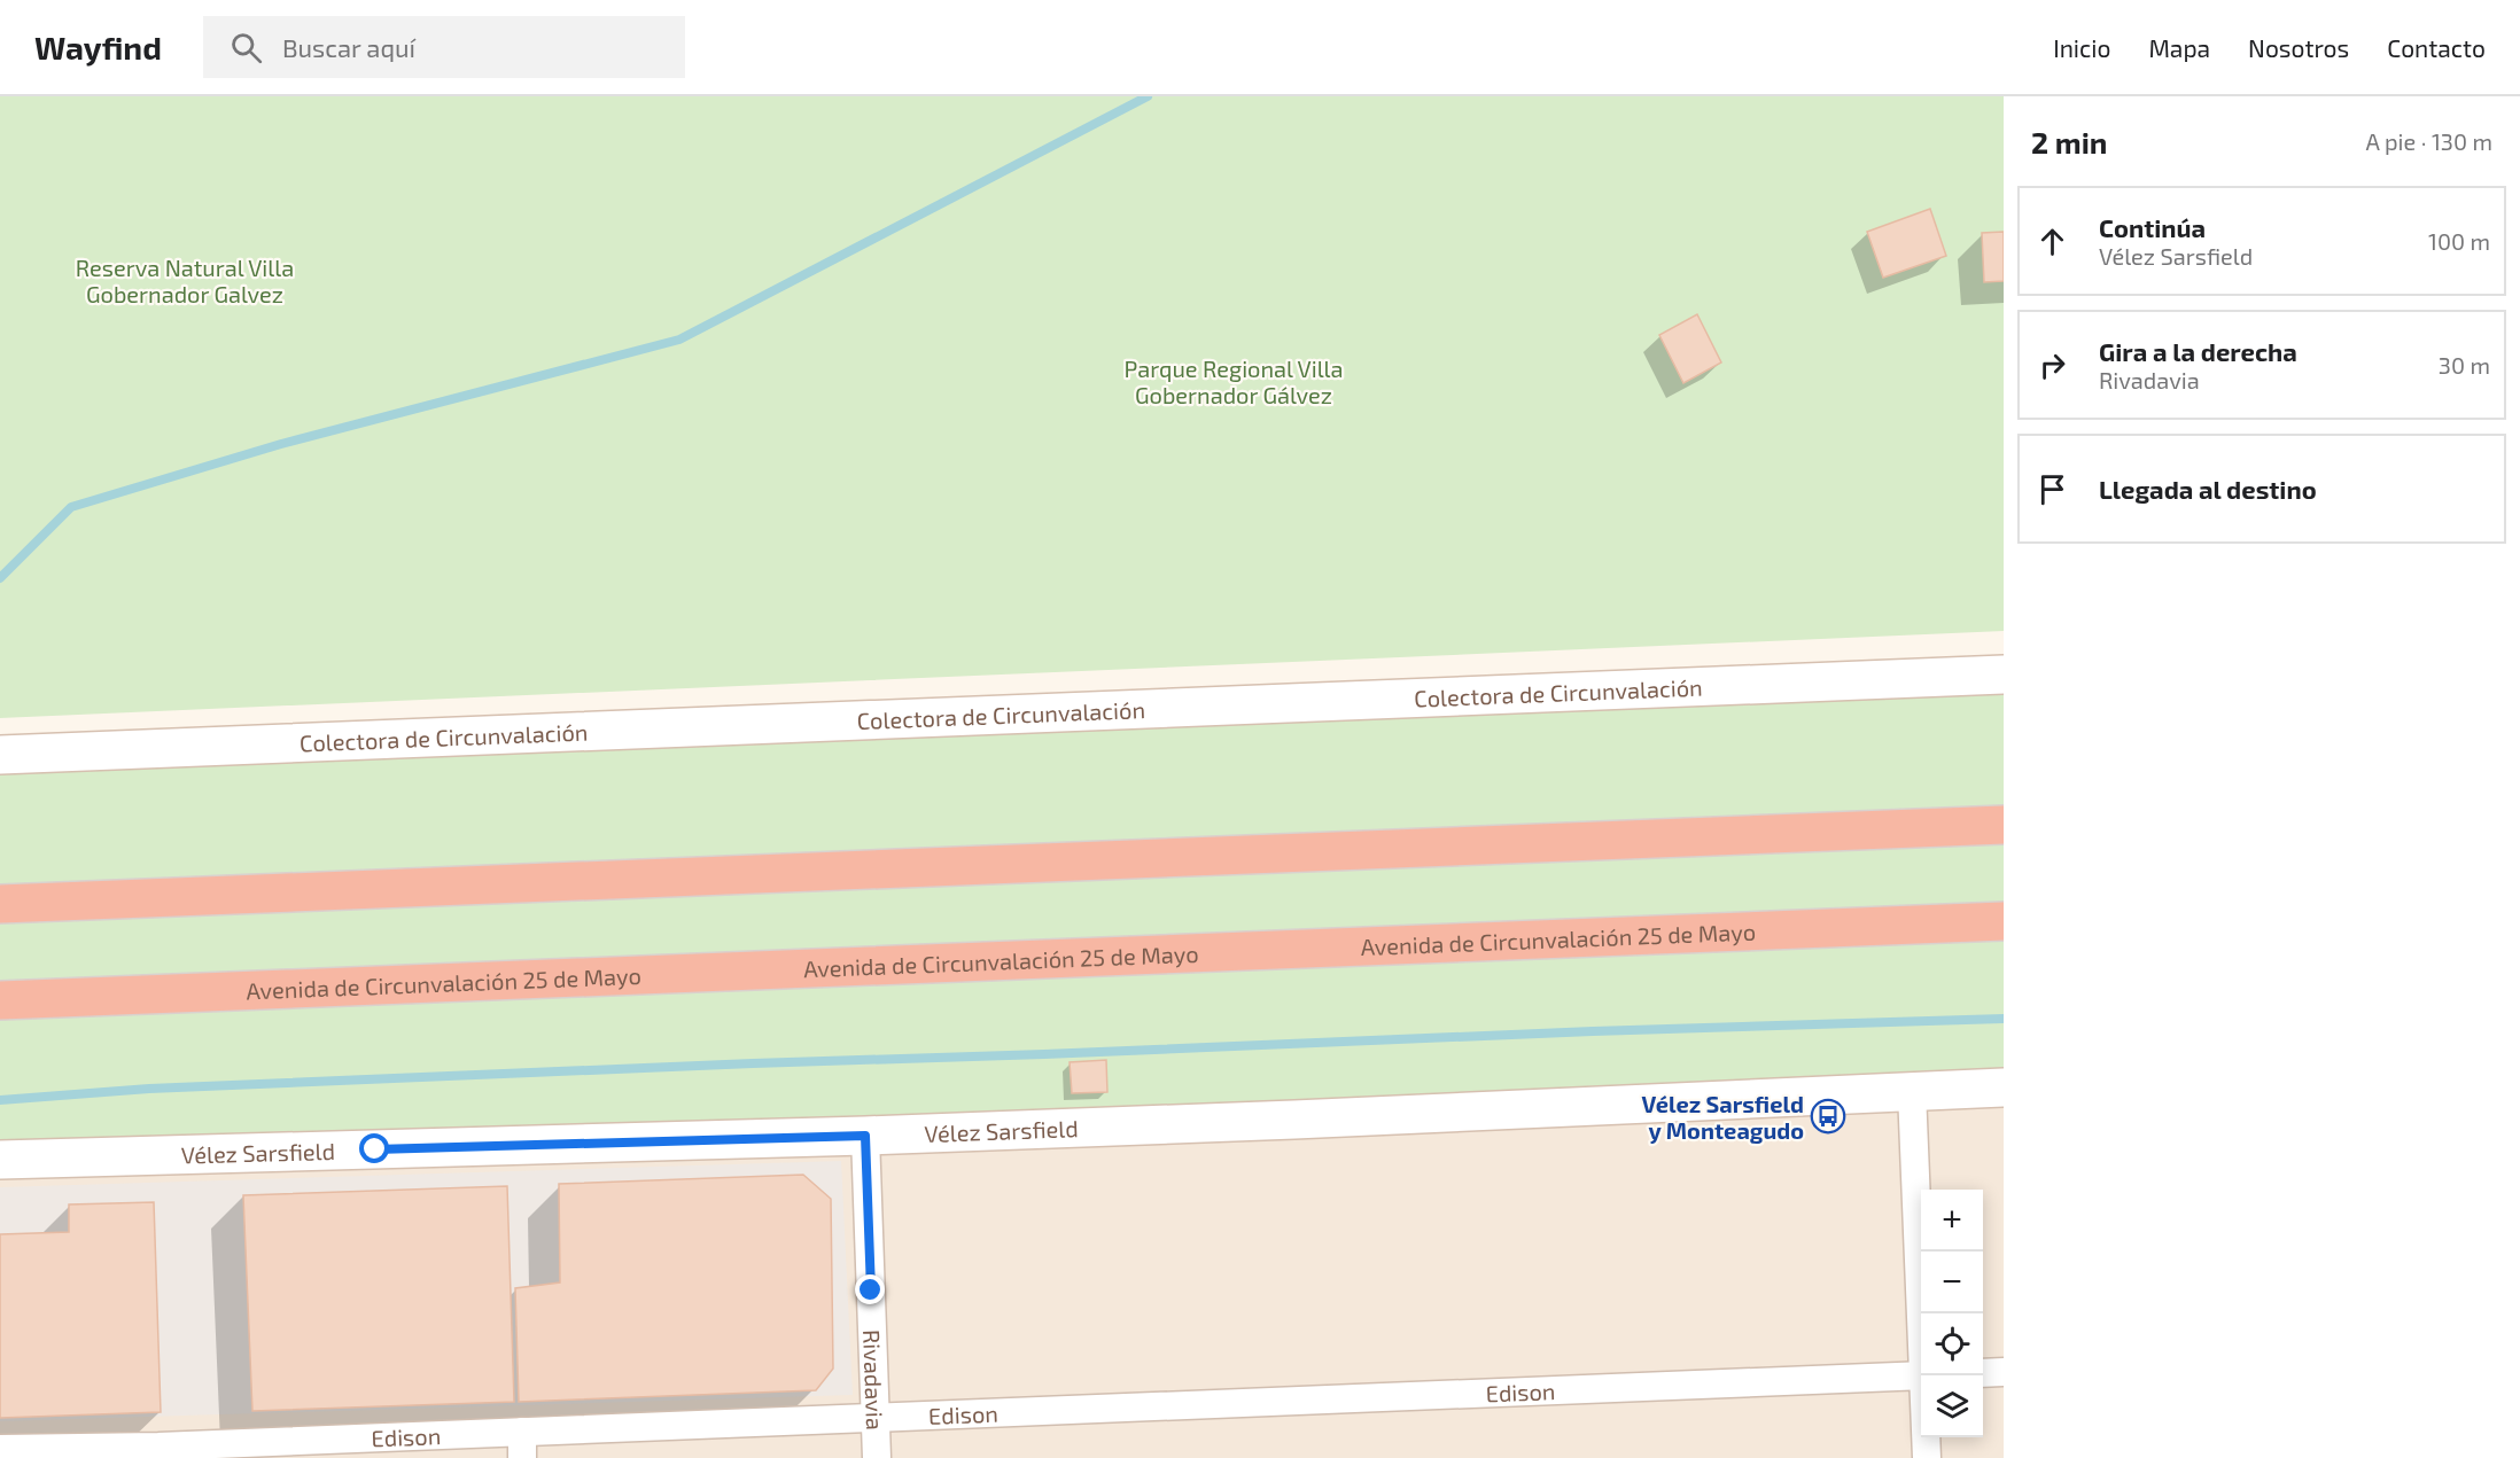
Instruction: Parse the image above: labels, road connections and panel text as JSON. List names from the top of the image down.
{
  "streets": {
    "highway": ["Avenida de Circunvalación 25 de Mayo"],
    "main road": ["Colectora de Circunvalación", "Vélez Sarsfield"],
    "street": ["Rivadavia", "Edison"]
  },
  "crossings": [
    ["Vélez Sarsfield", "Rivadavia"],
    ["Rivadavia", "Edison"]
  ],
  "parks": ["Reserva Natural Villa Gobernador Galvez", "Parque Regional Villa Gobernador Gálvez"],
  "places": {
    "bus stop": ["Vélez Sarsfield y Monteagudo"]
  },
  "page": {
    "header": "Wayfind",
    "search": "Buscar aquí",
    "nav": [
      "Inicio",
      "Mapa",
      "Nosotros",
      "Contacto"
    ],
    "heading": ["2 min", "A pie · 130 m"],
    "list": [
      ["Continúa", "Vélez Sarsfield", "100 m"],
      ["Gira a la derecha", "Rivadavia", "30 m"],
      "Llegada al destino"
    ],
    "map_buttons": ["+", "−"]
  }
}
